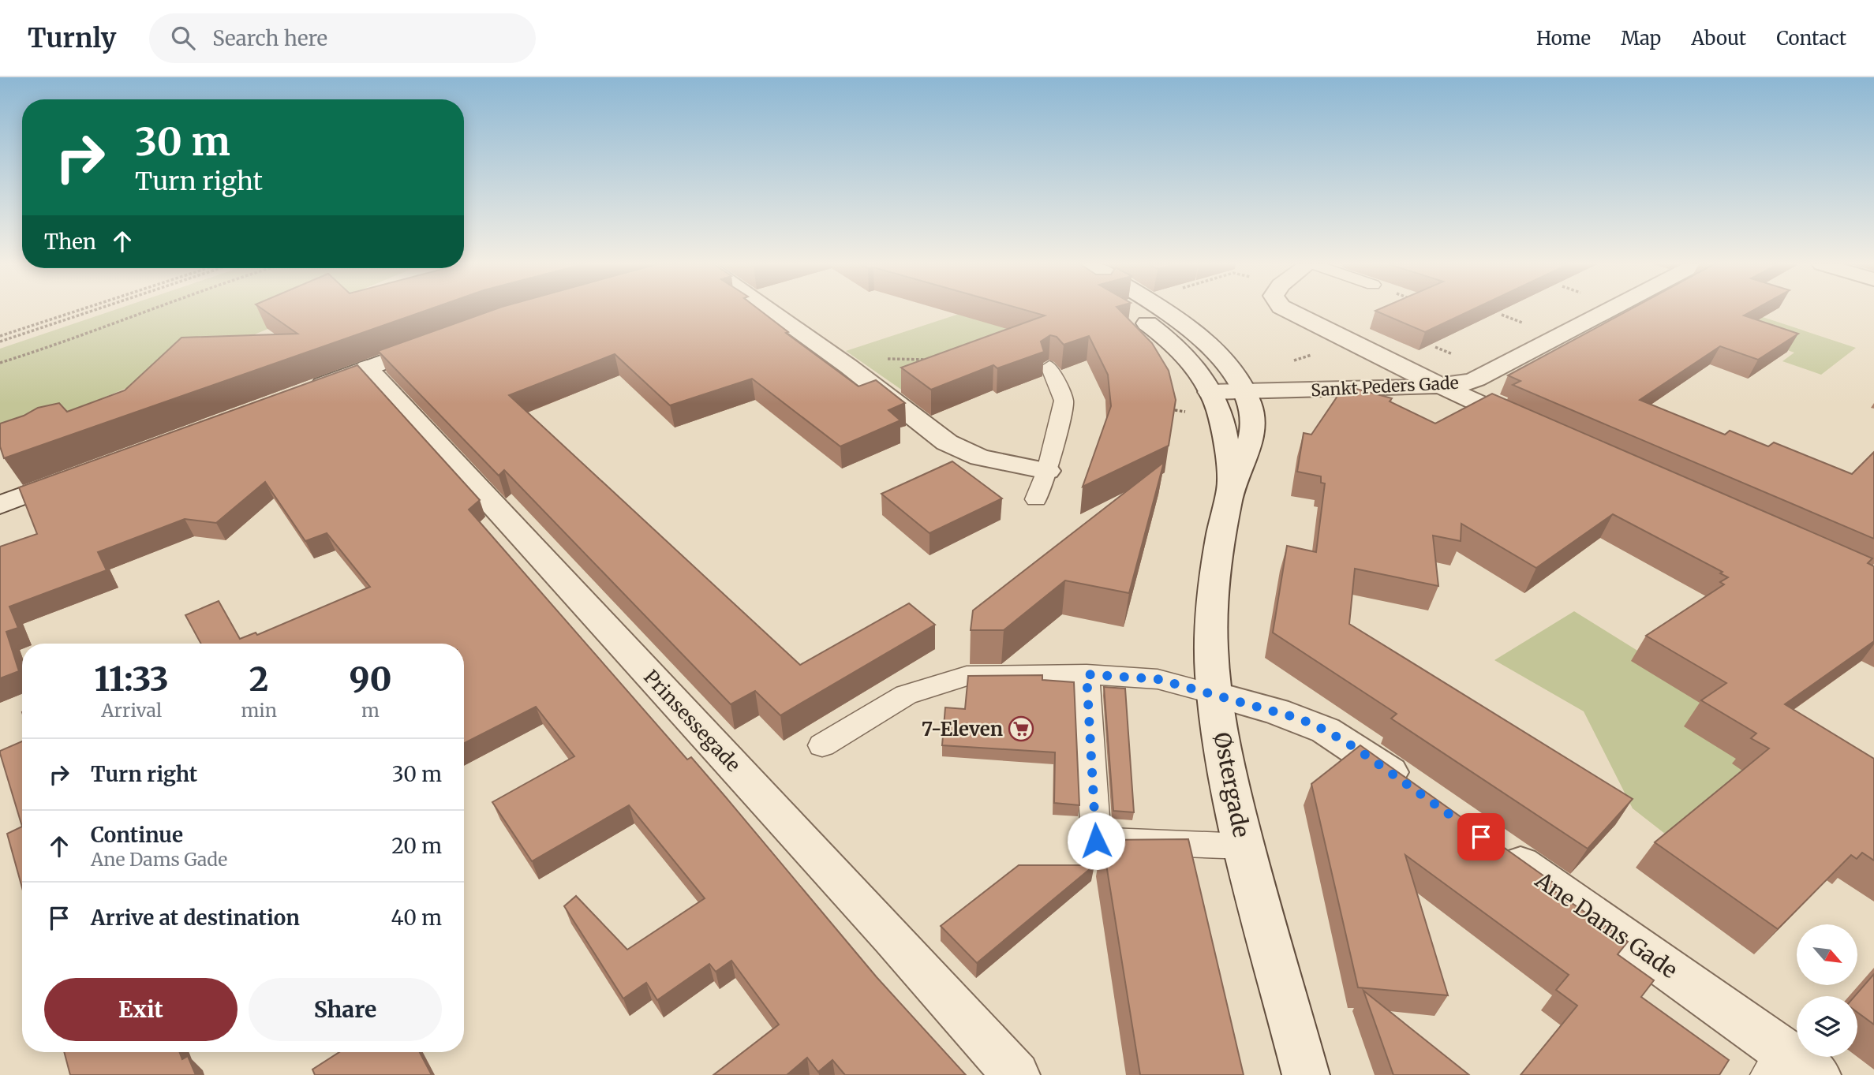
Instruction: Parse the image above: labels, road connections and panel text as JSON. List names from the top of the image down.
{
  "streets": {
    "street": [
      "Sankt Peders Gade",
      "Prinsessegade",
      "Østergade",
      "Ane Dams Gade"
    ]
  },
  "crossings": [
    ["Sankt Peders Gade", "Østergade"]
  ],
  "places": {
    "supermarket": ["7-Eleven"]
  },
  "north": "bottom right",
  "page": {
    "header": "Turnly",
    "search": "Search here",
    "nav": [
      "Home",
      "Map",
      "About",
      "Contact"
    ],
    "turn": ["30 m", "Turn right"],
    "then": "Then",
    "eta": [
      "11:33",
      "Arrival",
      "2",
      "min",
      "90",
      "m"
    ],
    "list": [
      {
        "name": "Turn right",
        "value": "30 m"
      },
      {
        "name": "Continue",
        "note": "Ane Dams Gade",
        "value": "20 m"
      },
      {
        "name": "Arrive at destination",
        "value": "40 m"
      }
    ],
    "buttons": ["Exit", "Share"]
  }
}
